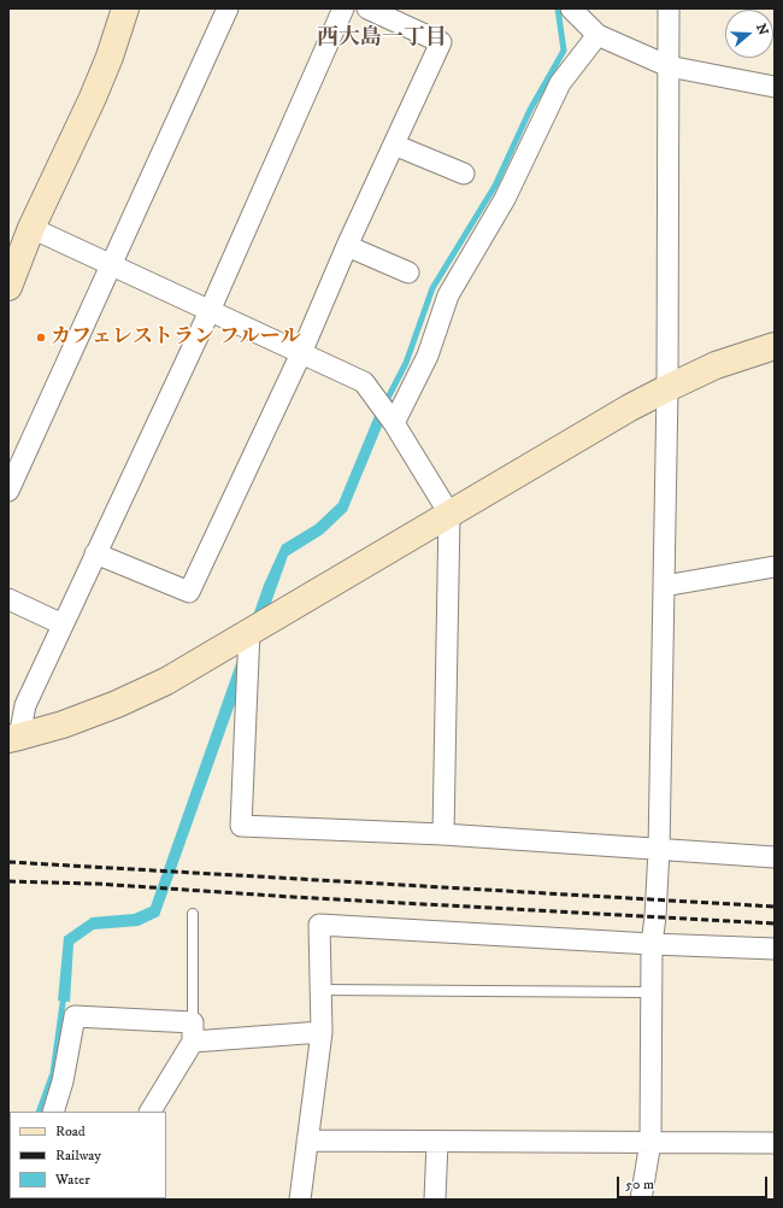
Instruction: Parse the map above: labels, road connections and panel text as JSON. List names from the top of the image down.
{
  "districts": ["西大島一丁目"],
  "places": ["カフェレストラン フルール"],
  "legend": ["Road", "Railway", "Water"],
  "scale_bar": "50 m",
  "north": "right"
}
